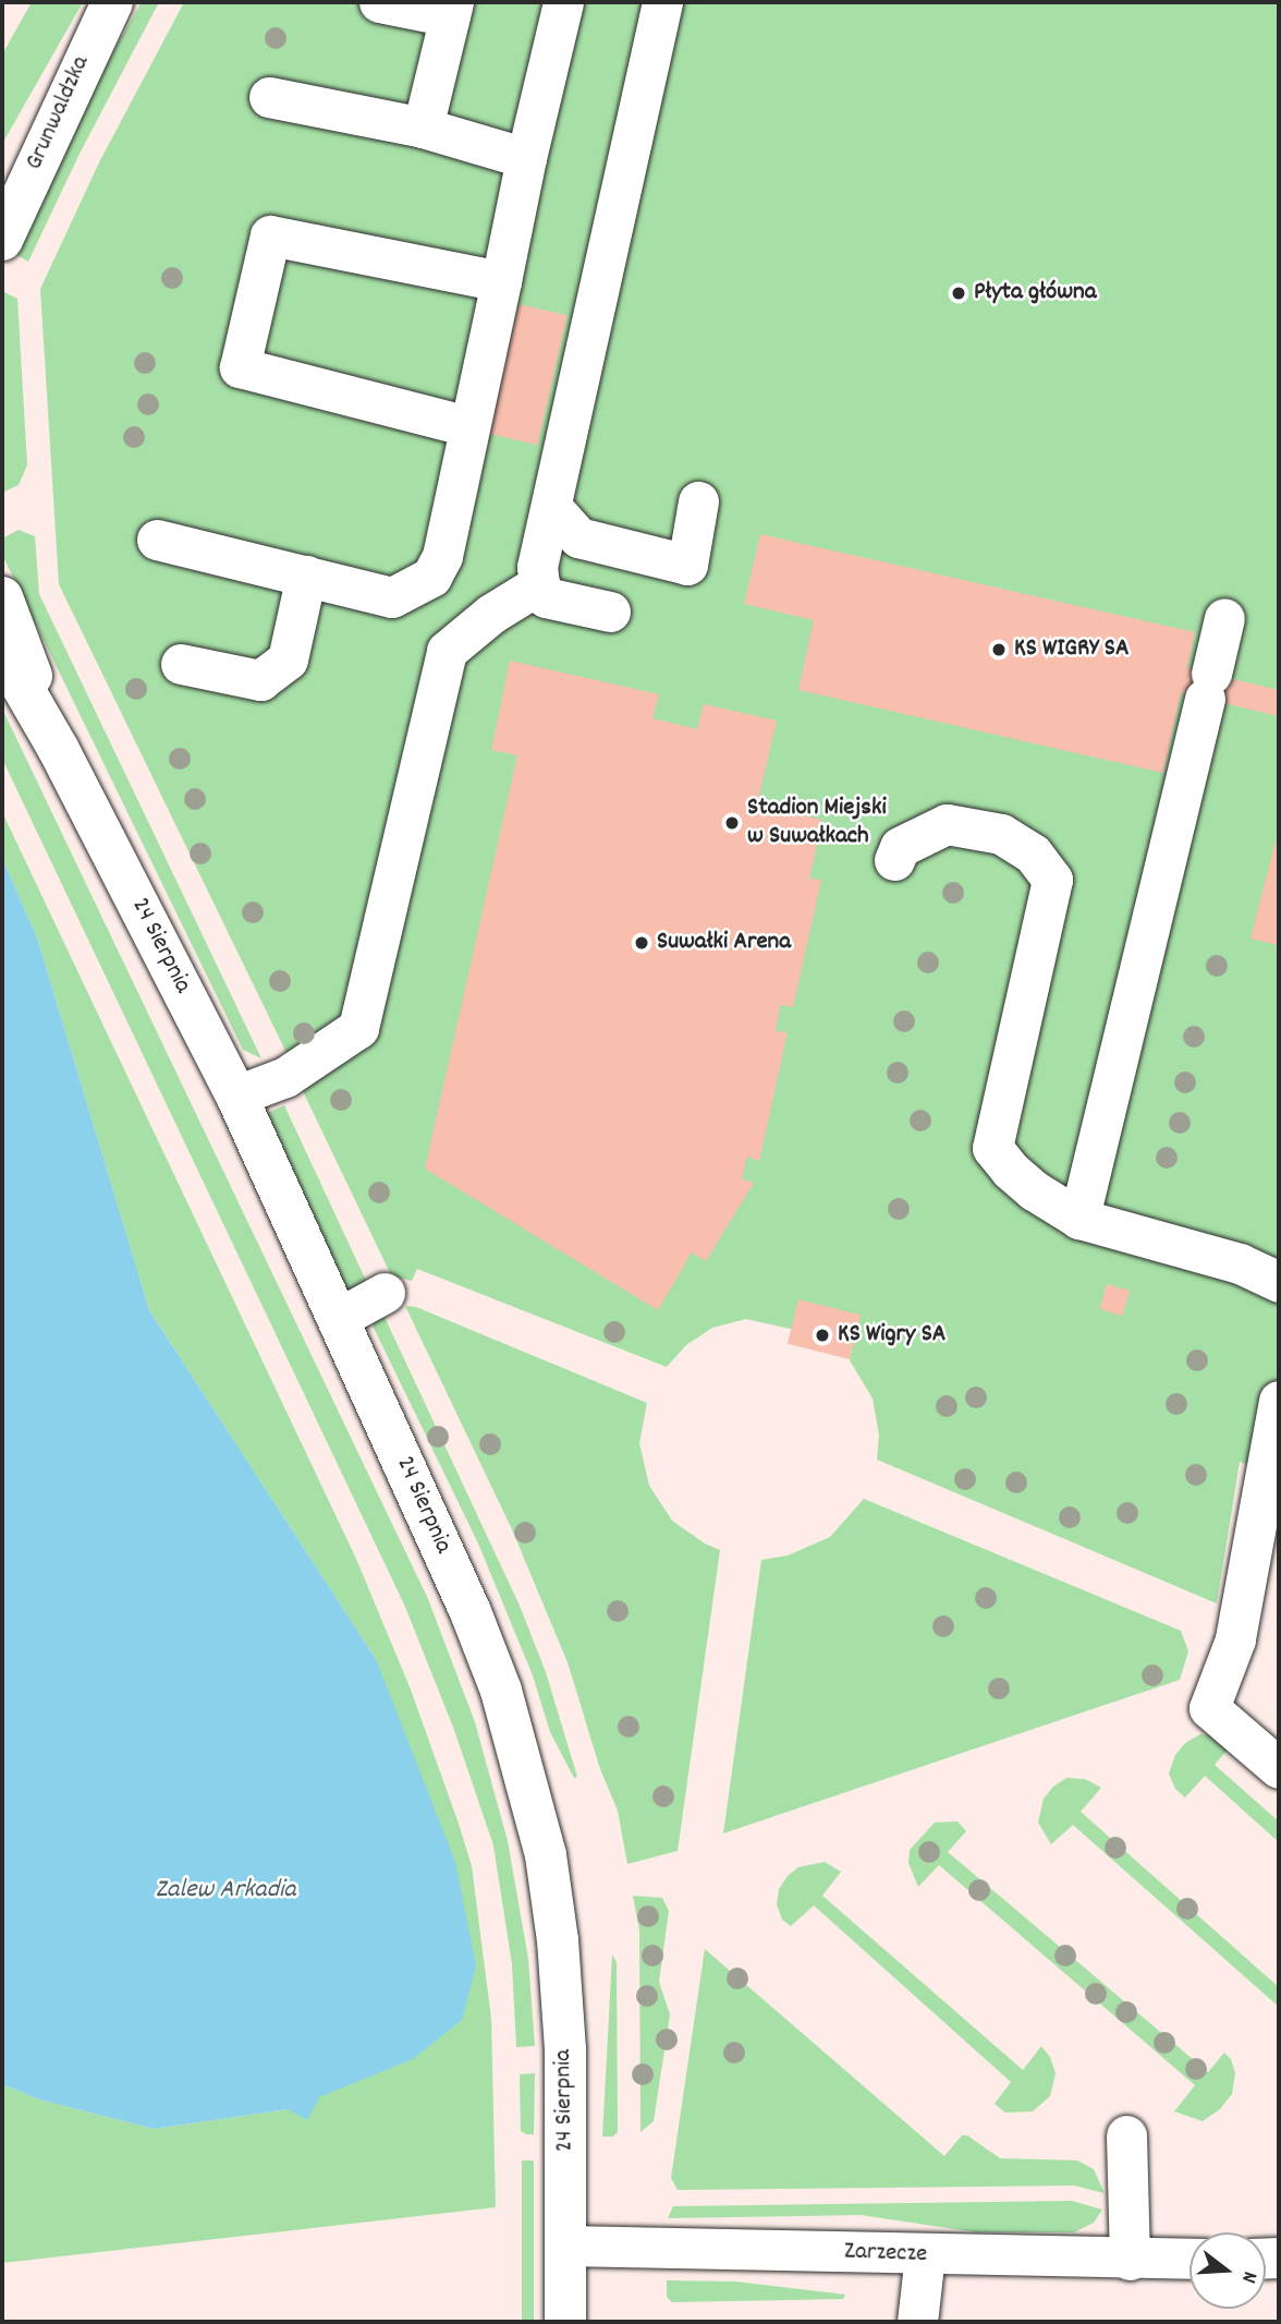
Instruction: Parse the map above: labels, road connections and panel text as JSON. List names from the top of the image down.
{
  "streets": {
    "main road": ["Grunwaldzka", "24 Sierpnia"],
    "street": ["Zarzecze"]
  },
  "crossings": [
    ["24 Sierpnia", "Zarzecze"]
  ],
  "water": ["Zalew Arkadia"],
  "places": [
    "Płyta główna",
    "KS WIGRY SA",
    "Stadion Miejski w Suwałkach",
    "Suwałki Arena",
    "KS Wigry SA"
  ],
  "north": "right"
}
